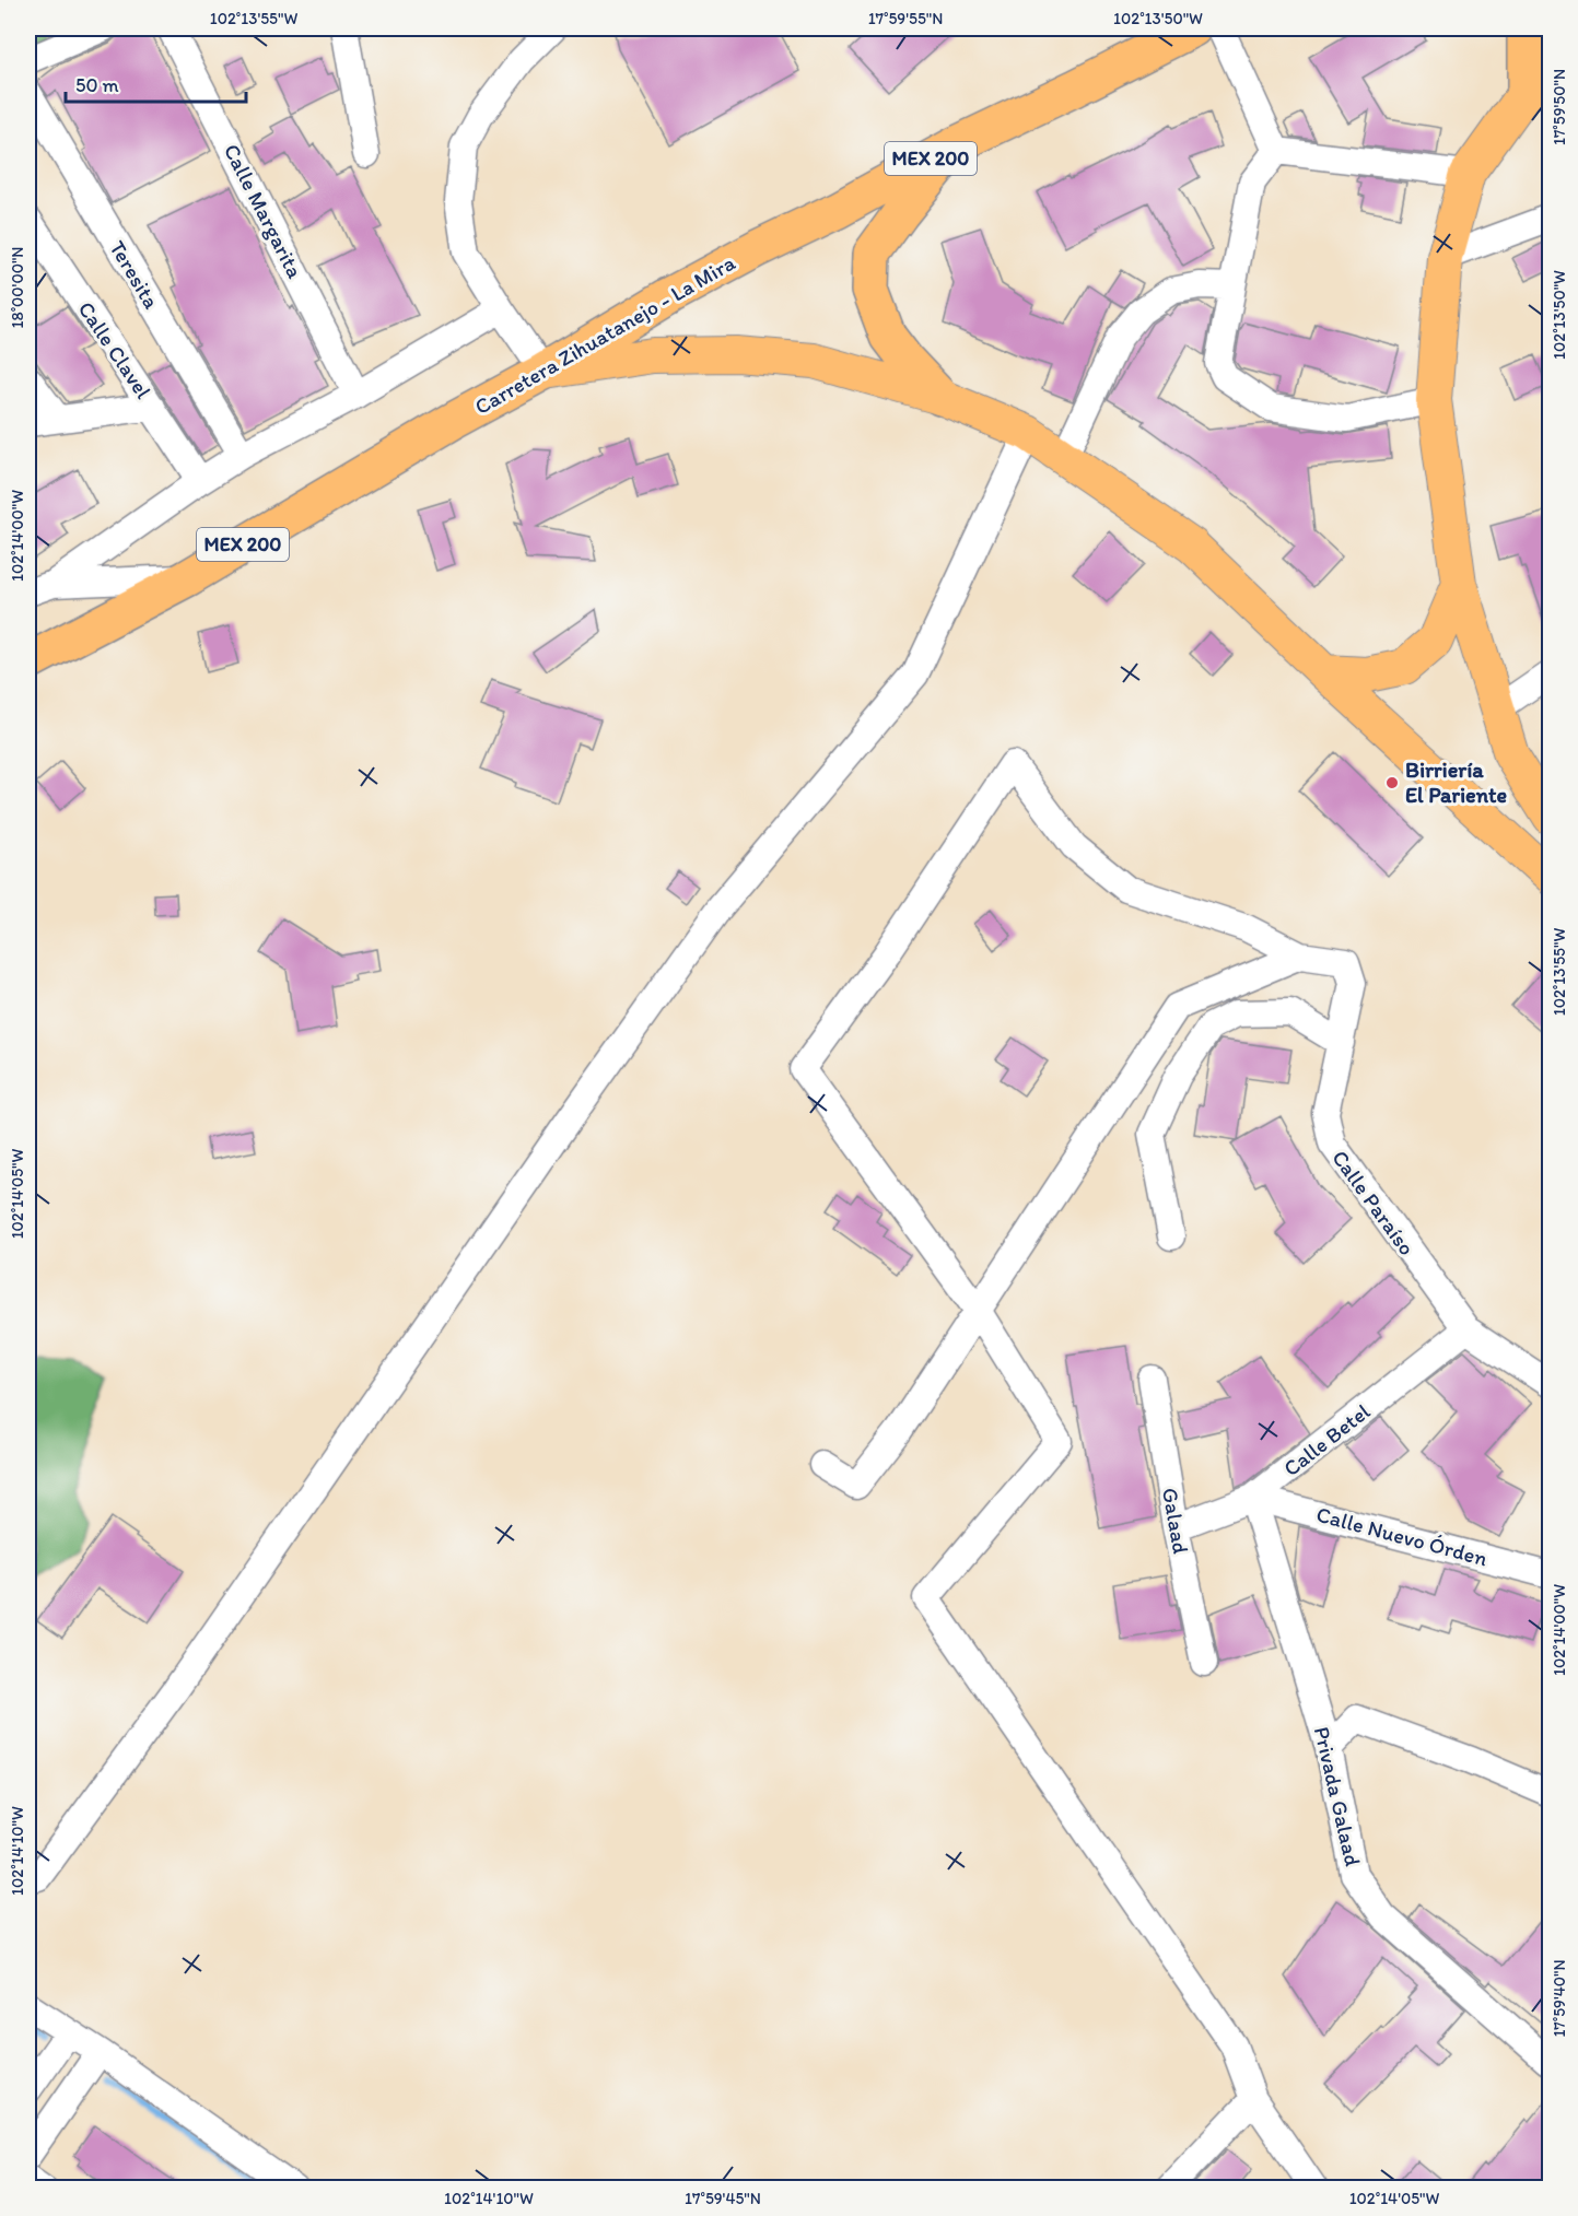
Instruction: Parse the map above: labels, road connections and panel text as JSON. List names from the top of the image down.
{
  "streets": {
    "highway": ["MEX 200", "Carretera Zihuatanejo - La Mira"],
    "street": [
      "Calle Margarita",
      "Teresita",
      "Calle Clavel",
      "Calle Paraíso",
      "Calle Betel",
      "Galaad",
      "Calle Nuevo Órden",
      "Privada Galaad"
    ]
  },
  "crossings": [
    ["Calle Paraíso", "Calle Betel"],
    ["Calle Betel", "Galaad"],
    ["Calle Betel", "Calle Nuevo Órden"],
    ["Calle Betel", "Privada Galaad"],
    ["Calle Nuevo Órden", "Privada Galaad"]
  ],
  "places": ["Birriería El Pariente"],
  "scale_bar": "50 m",
  "coordinates": [
    "102°13'55\"W",
    "17°59'55\"N",
    "102°13'50\"W",
    "17°59'50\"N",
    "18°00'00\"N",
    "102°14'00\"W",
    "102°14'05\"W",
    "102°14'10\"W",
    "17°59'40\"N",
    "17°59'45\"N"
  ]
}
